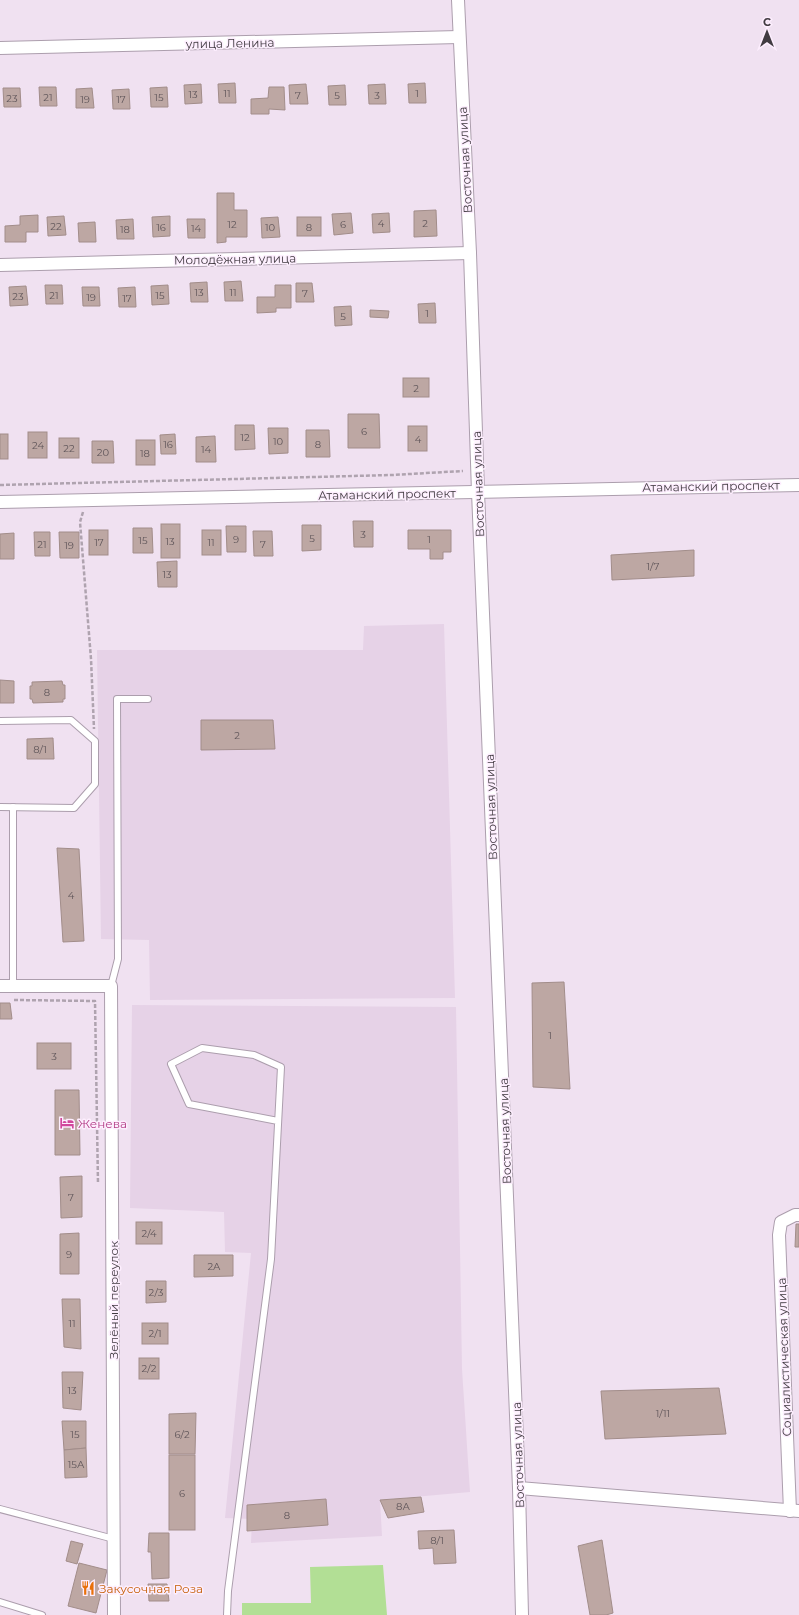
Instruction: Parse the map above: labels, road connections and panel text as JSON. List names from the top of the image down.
{
  "streets": {
    "street": [
      "улица Ленина",
      "Восточная улица",
      "Молодёжная улица",
      "Атаманский проспект",
      "Зелёный переулок",
      "Социалистическая улица"
    ]
  },
  "crossings": [
    ["улица Ленина", "Восточная улица"],
    ["Восточная улица", "Молодёжная улица"],
    ["Восточная улица", "Атаманский проспект"],
    ["Восточная улица", "Социалистическая улица"]
  ],
  "places": {
    "hotel": ["Женева"],
    "restaurant": ["Закусочная Роза"]
  },
  "house_numbers": [
    "11",
    "1",
    "13",
    "7",
    "5",
    "3",
    "21",
    "15",
    "23",
    "19",
    "17",
    "4",
    "2",
    "12",
    "6",
    "22",
    "16",
    "10",
    "8",
    "14",
    "18",
    "13",
    "11",
    "7",
    "21",
    "15",
    "23",
    "19",
    "17",
    "1",
    "5",
    "2",
    "6",
    "12",
    "4",
    "10",
    "16",
    "8",
    "24",
    "22",
    "14",
    "20",
    "18",
    "3",
    "5",
    "9",
    "1",
    "15",
    "13",
    "17",
    "11",
    "21",
    "7",
    "19",
    "1/7",
    "13",
    "8",
    "2",
    "8/1",
    "4",
    "1",
    "3",
    "7",
    "2/4",
    "9",
    "2А",
    "2/3",
    "11",
    "2/1",
    "2/2",
    "13",
    "1/11",
    "15",
    "6/2",
    "15А",
    "6",
    "8А",
    "8",
    "8/1"
  ],
  "north": "top"
}
